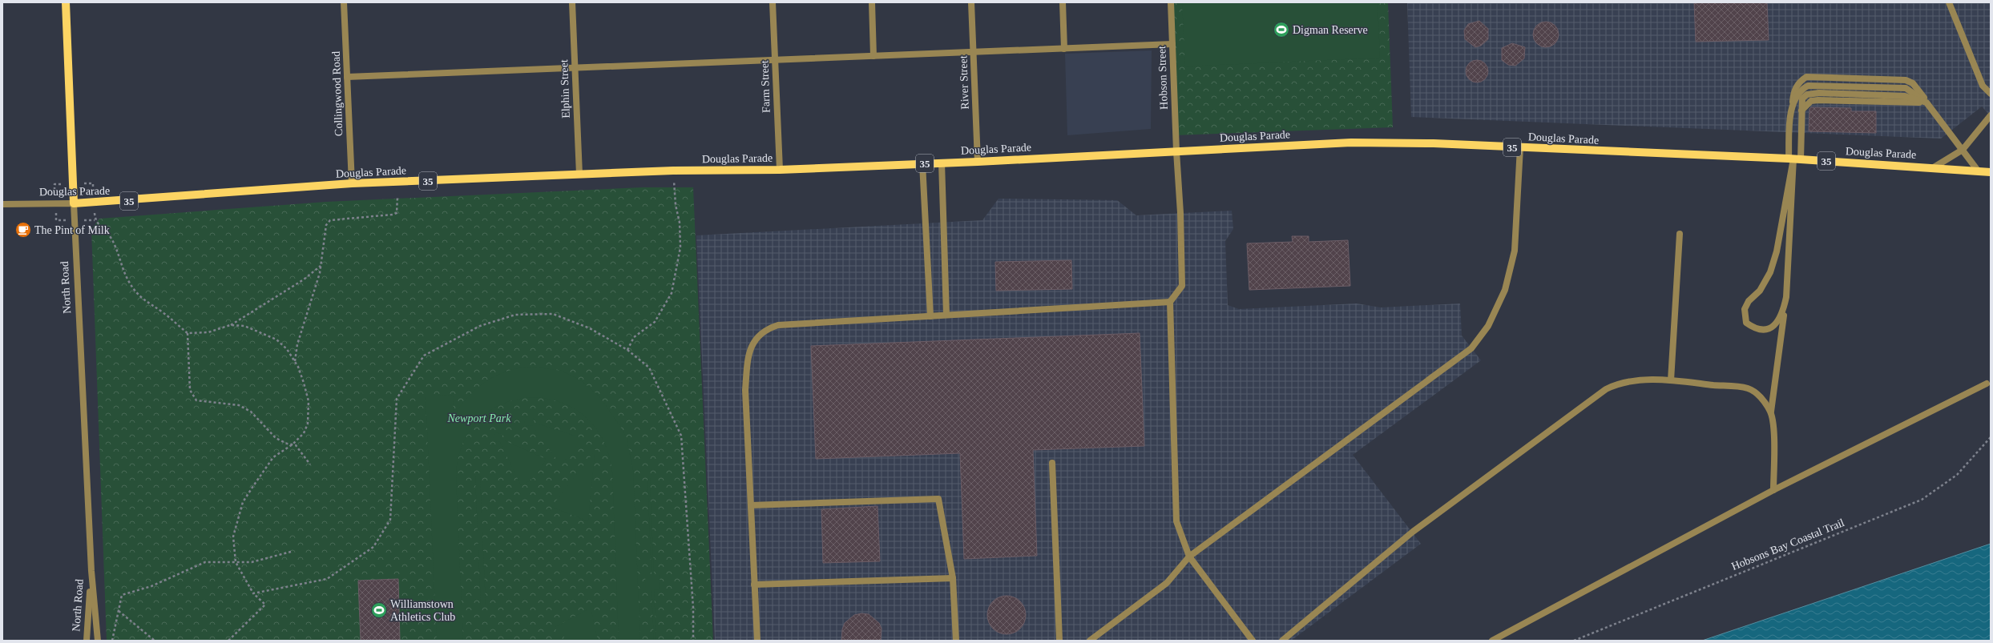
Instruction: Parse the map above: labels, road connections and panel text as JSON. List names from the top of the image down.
{
  "streets": {
    "main road": ["Douglas Parade", "35", "North Road"],
    "street": [
      "Hobson Street",
      "River Street",
      "Farm Street",
      "Elphin Street",
      "Collingwood Road"
    ],
    "path": ["Hobsons Bay Coastal Trail"]
  },
  "crossings": [
    ["Hobson Street", "Douglas Parade"],
    ["River Street", "Douglas Parade"],
    ["Farm Street", "Douglas Parade"],
    ["Elphin Street", "Douglas Parade"],
    ["Collingwood Road", "Douglas Parade"],
    ["Douglas Parade", "North Road"]
  ],
  "parks": ["Newport Park"],
  "places": {
    "sports": ["Digman Reserve", "Williamstown Athletics Club"],
    "cafe": ["The Pint of Milk"]
  }
}
